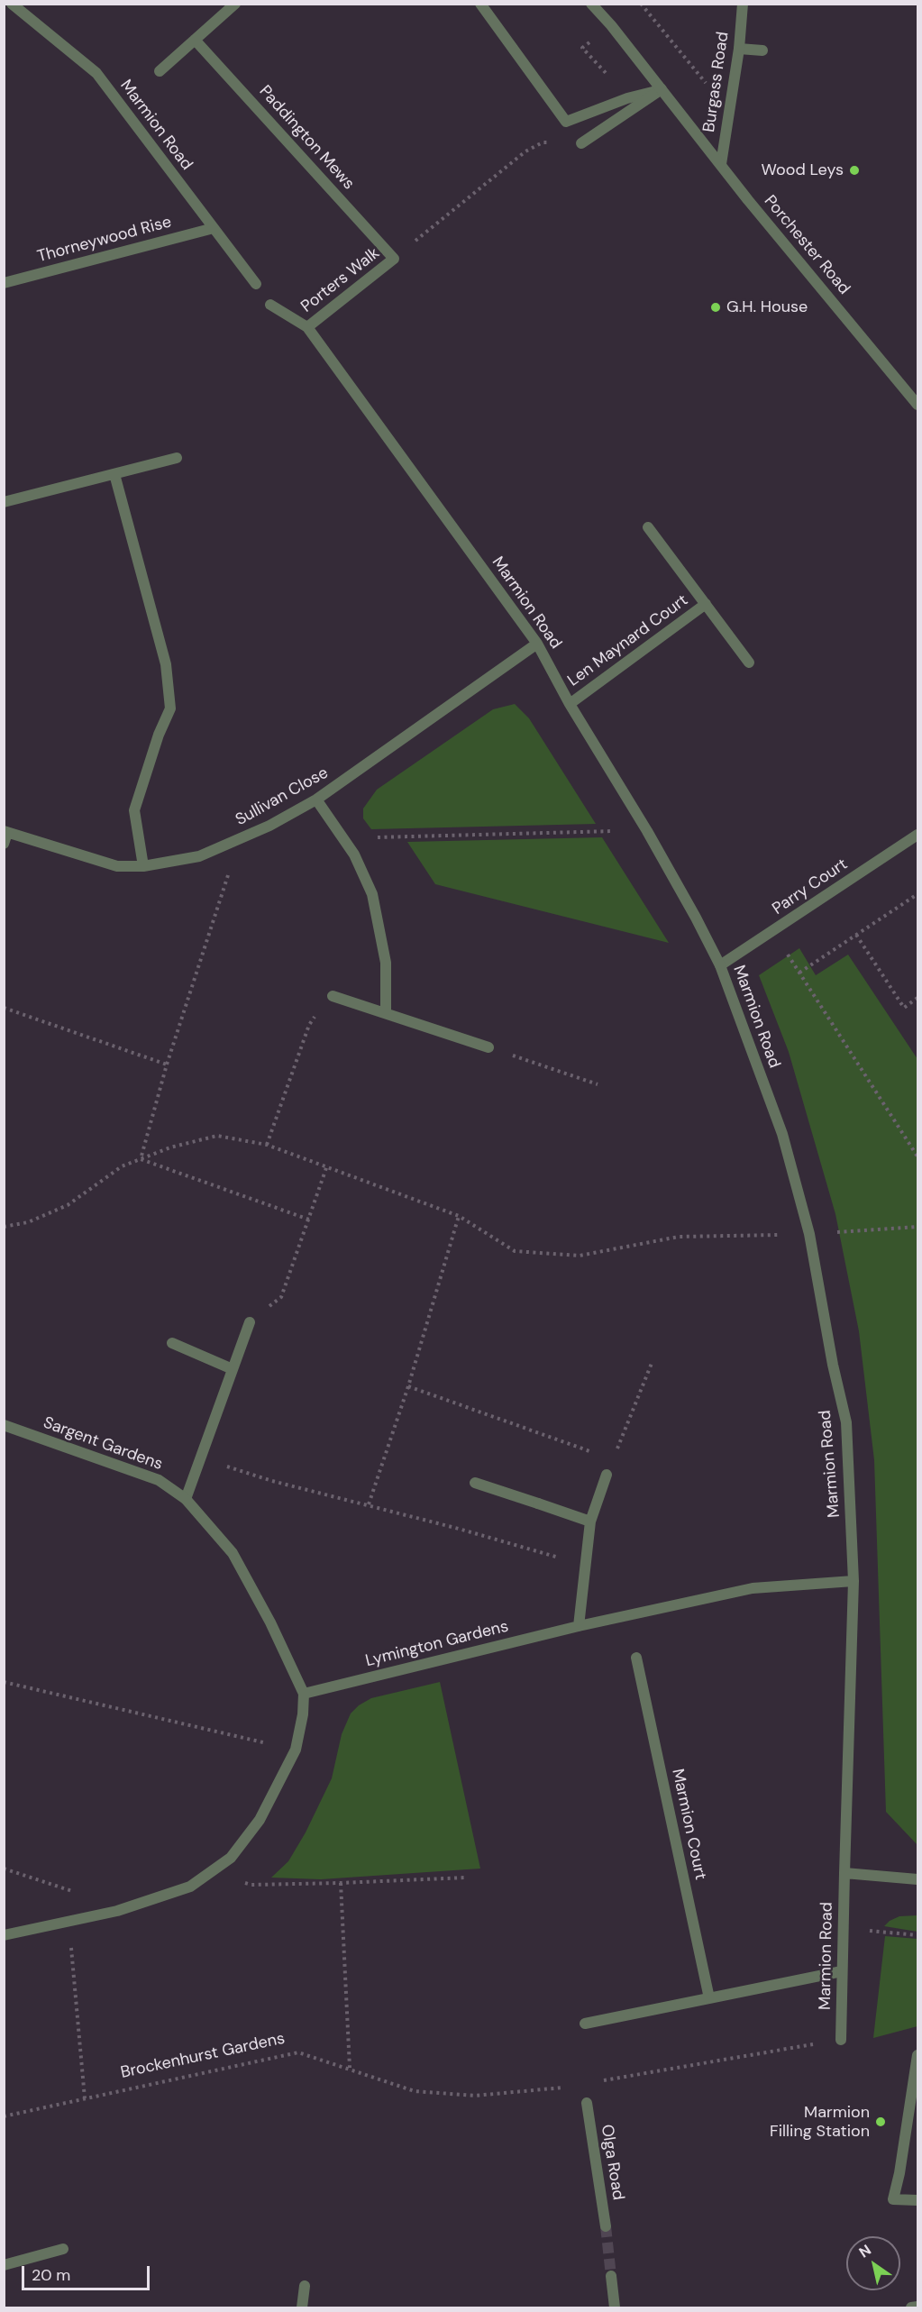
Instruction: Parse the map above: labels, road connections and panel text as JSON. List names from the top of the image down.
{
  "streets": {
    "street": [
      "Burgass Road",
      "Marmion Road",
      "Paddington Mews",
      "Thorneywood Rise",
      "Porchester Road",
      "Porters Walk",
      "Len Maynard Court",
      "Sullivan Close",
      "Parry Court",
      "Sargent Gardens",
      "Lymington Gardens",
      "Marmion Court",
      "Olga Road"
    ],
    "path": ["Brockenhurst Gardens"]
  },
  "crossings": [
    ["Burgass Road", "Porchester Road"],
    ["Marmion Road", "Thorneywood Rise"],
    ["Marmion Road", "Porters Walk"],
    ["Marmion Road", "Len Maynard Court"],
    ["Marmion Road", "Sullivan Close"],
    ["Marmion Road", "Parry Court"],
    ["Marmion Road", "Lymington Gardens"],
    ["Paddington Mews", "Porters Walk"],
    ["Sargent Gardens", "Lymington Gardens"]
  ],
  "places": ["Wood Leys", "G.H. House", "Marmion Filling Station"],
  "scale_bar": "20 m",
  "north": "top left"
}
